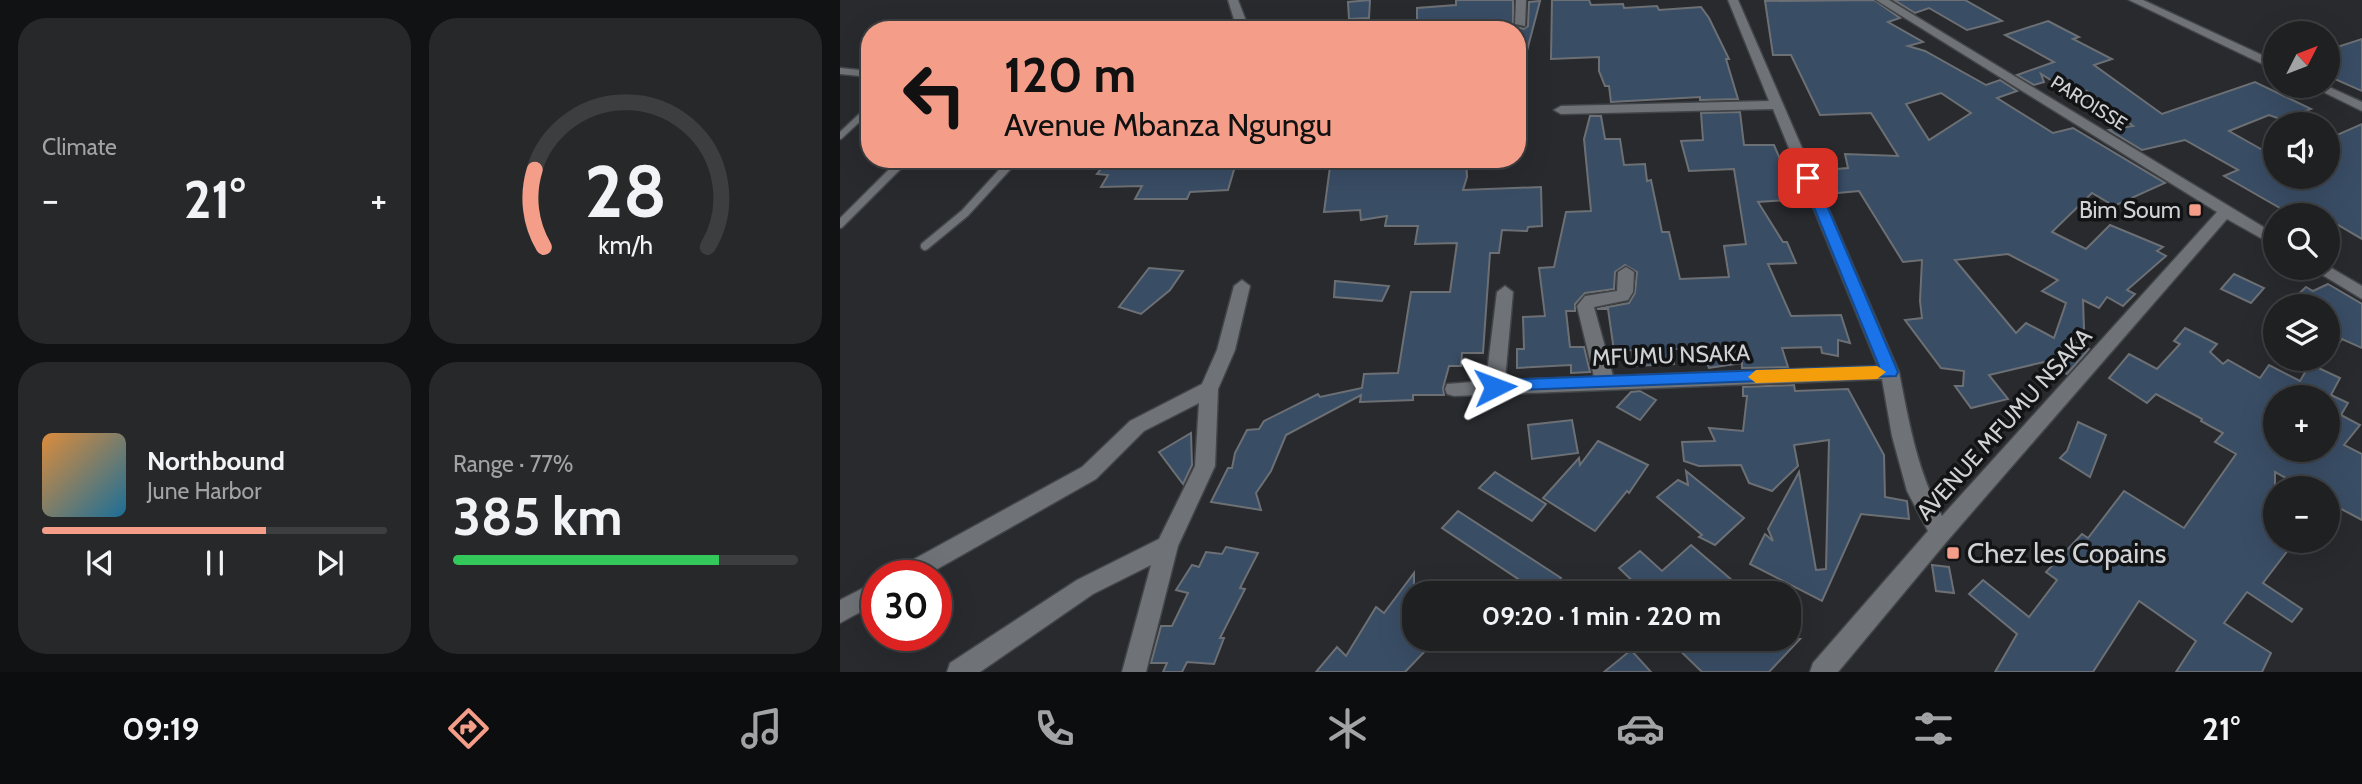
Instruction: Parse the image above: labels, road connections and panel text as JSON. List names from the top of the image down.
{
  "streets": {
    "street": ["PAROISSE", "MFUMU NSAKA", "AVENUE MFUMU NSAKA"]
  },
  "crossings": [
    ["PAROISSE", "AVENUE MFUMU NSAKA"]
  ],
  "places": {
    "transit": ["Bim Soum", "Chez les Copains"]
  },
  "north": "top right",
  "page": {
    "tile": [
      "Climate",
      ["Range · 77%", "385 km"]
    ],
    "map_buttons": ["+", "−"],
    "turn": ["120 m", "Avenue Mbanza Ngungu"],
    "heat": ["−", "21°", "+"],
    "song": ["Northbound", "June Harbor"],
    "limit": "30",
    "trip": "09:20 · 1 min · 220 m",
    "tabs": ["09:19", "21°"],
    "gauge": ["28", "km/h"]
  }
}
